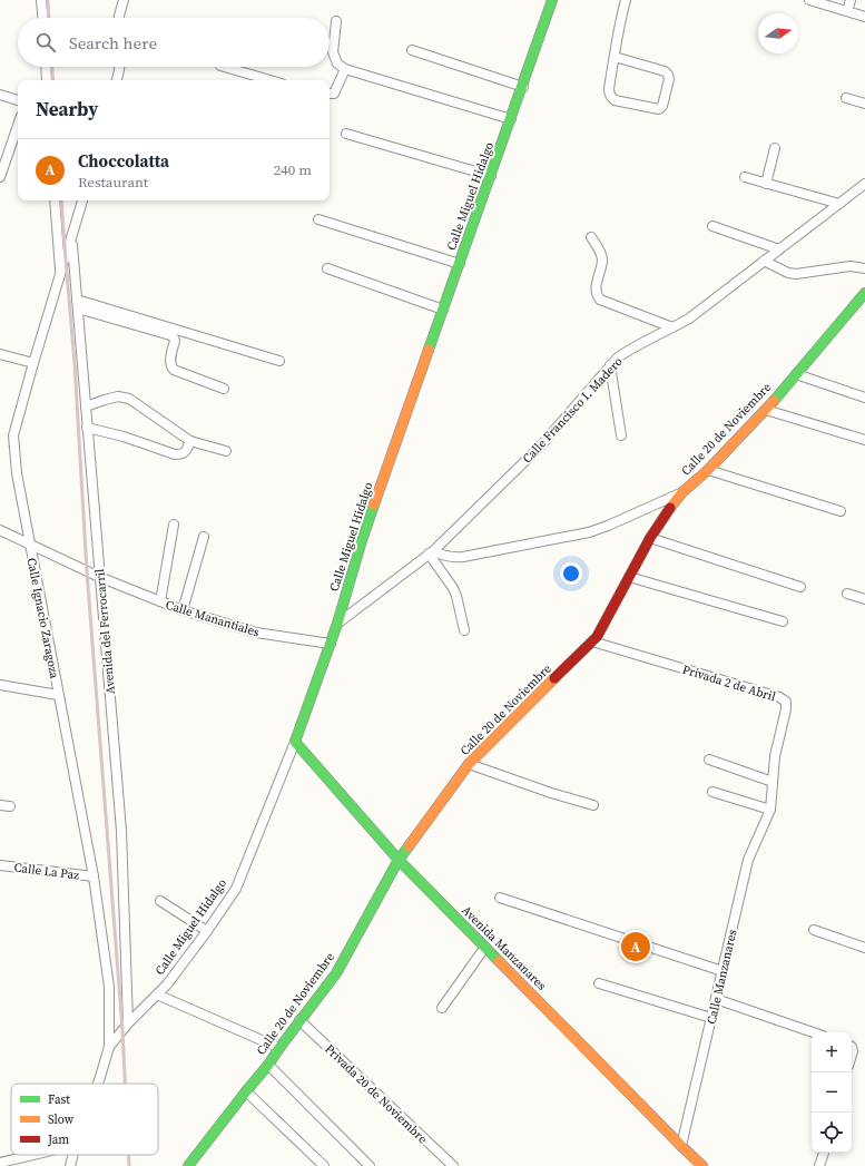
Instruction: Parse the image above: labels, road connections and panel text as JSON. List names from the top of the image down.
{
  "streets": {
    "street": [
      "Calle Miguel Hidalgo",
      "Calle Francisco I. Madero",
      "Calle 20 de Noviembre",
      "Calle Ignacio Zaragoza",
      "Calle Manantiales",
      "Avenida del Ferrocarril",
      "Privada 2 de Abril",
      "Calle La Paz",
      "Avenida Manzanares",
      "Calle Manzanares",
      "Privada 20 de Noviembre"
    ]
  },
  "crossings": [
    ["Calle Miguel Hidalgo", "Calle Francisco I. Madero"],
    ["Calle Miguel Hidalgo", "Calle Ignacio Zaragoza"],
    ["Calle Miguel Hidalgo", "Calle Manantiales"],
    ["Calle Miguel Hidalgo", "Avenida del Ferrocarril"],
    ["Calle Miguel Hidalgo", "Avenida Manzanares"],
    ["Calle 20 de Noviembre", "Privada 2 de Abril"],
    ["Calle 20 de Noviembre", "Avenida Manzanares"],
    ["Calle 20 de Noviembre", "Privada 20 de Noviembre"],
    ["Calle Ignacio Zaragoza", "Calle Manantiales"],
    ["Calle Ignacio Zaragoza", "Avenida del Ferrocarril"],
    ["Calle Ignacio Zaragoza", "Calle La Paz"],
    ["Calle Manantiales", "Avenida del Ferrocarril"],
    ["Privada 2 de Abril", "Calle Manzanares"],
    ["Avenida Manzanares", "Calle Manzanares"]
  ],
  "legend": ["Fast", "Slow", "Jam"],
  "north": "right",
  "page": {
    "search": "Search here",
    "heading": "Nearby",
    "list": [
      {
        "mark": "A",
        "name": "Choccolatta",
        "note": "Restaurant",
        "value": "240 m"
      }
    ],
    "pins": "A",
    "map_buttons": ["+", "−"]
  }
}
